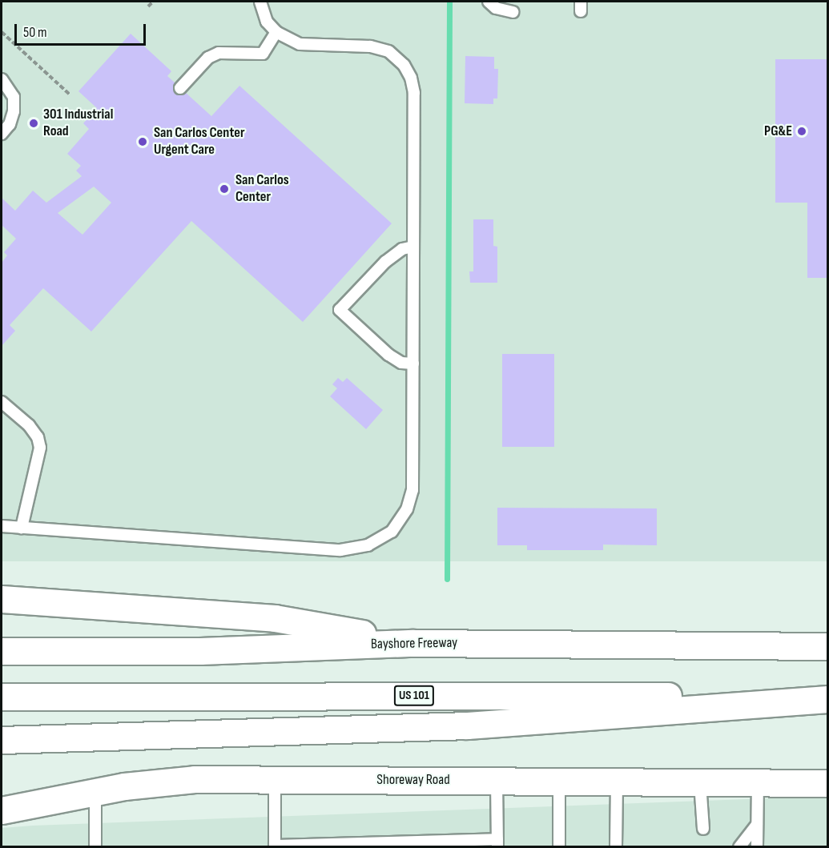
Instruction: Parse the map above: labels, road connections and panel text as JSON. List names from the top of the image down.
{
  "streets": {
    "main road": ["Bayshore Freeway", "US 101", "Shoreway Road"]
  },
  "places": [
    "301 Industrial Road",
    "PG&E",
    "San Carlos Center Urgent Care",
    "San Carlos Center"
  ],
  "scale_bar": "50 m"
}
